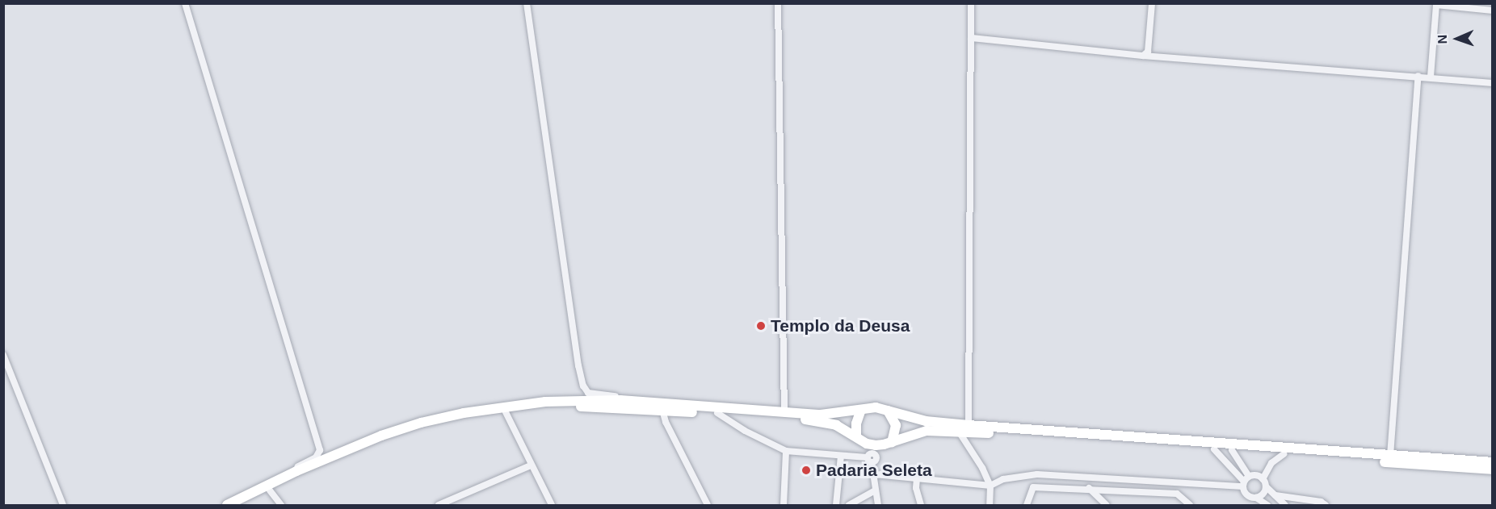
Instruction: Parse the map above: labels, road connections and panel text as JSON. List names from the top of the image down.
{
  "places": ["Templo da Deusa", "Padaria Seleta"],
  "north": "left"
}
